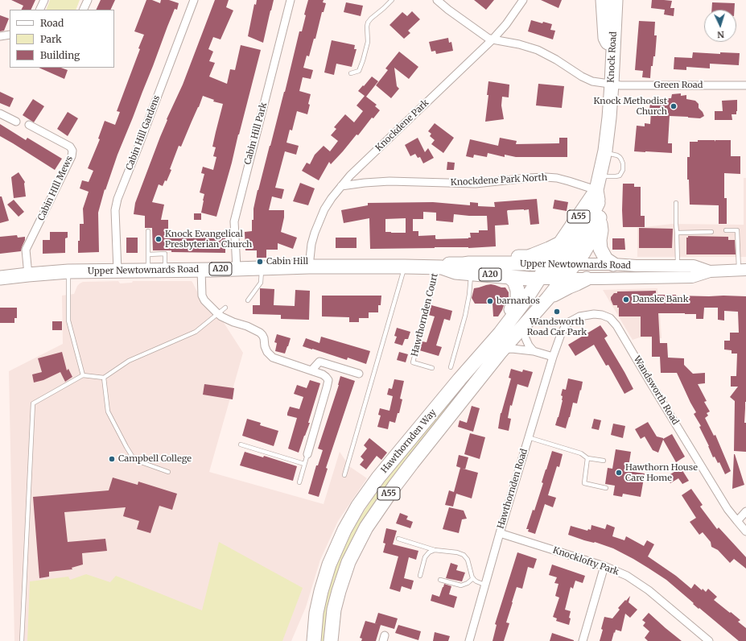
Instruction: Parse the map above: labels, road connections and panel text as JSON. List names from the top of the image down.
{
  "streets": {
    "highway": [
      "Knock Road",
      "A55",
      "Upper Newtownards Road",
      "A20",
      "Hawthornden Way"
    ],
    "street": [
      "Green Road",
      "Knockdene Park",
      "Cabin Hill Gardens",
      "Cabin Hill Park",
      "Knockdene Park North",
      "Cabin HIll Mews",
      "Wandsworth Road",
      "Hawthornden Road",
      "Knocklofty Park"
    ],
    "lane": ["Hawthornden Court"]
  },
  "crossings": [
    ["Knock Road", "Green Road"],
    ["Knock Road", "Knockdene Park North"],
    ["Knock Road", "Upper Newtownards Road"],
    ["Knock Road", "Hawthornden Way"],
    ["Green Road", "Knockdene Park"],
    ["Knockdene Park", "Knockdene Park North"],
    ["Knockdene Park", "Upper Newtownards Road"],
    ["Cabin Hill Gardens", "Upper Newtownards Road"],
    ["Cabin Hill Park", "Upper Newtownards Road"],
    ["Cabin HIll Mews", "Upper Newtownards Road"],
    ["Upper Newtownards Road", "Hawthornden Court"],
    ["Upper Newtownards Road", "Hawthornden Way"],
    ["Wandsworth Road", "Hawthornden Road"],
    ["Hawthornden Road", "Knocklofty Park"]
  ],
  "places": [
    "Knock Methodist Church",
    "Knock Evangelical Presbyterian Church",
    "Cabin Hill",
    "Danske Bank",
    "barnardos",
    "Wandsworth Road Car Park",
    "Campbell College",
    "Hawthorn House Care Home"
  ],
  "legend": ["Road", "Park", "Building"],
  "north": "bottom"
}
